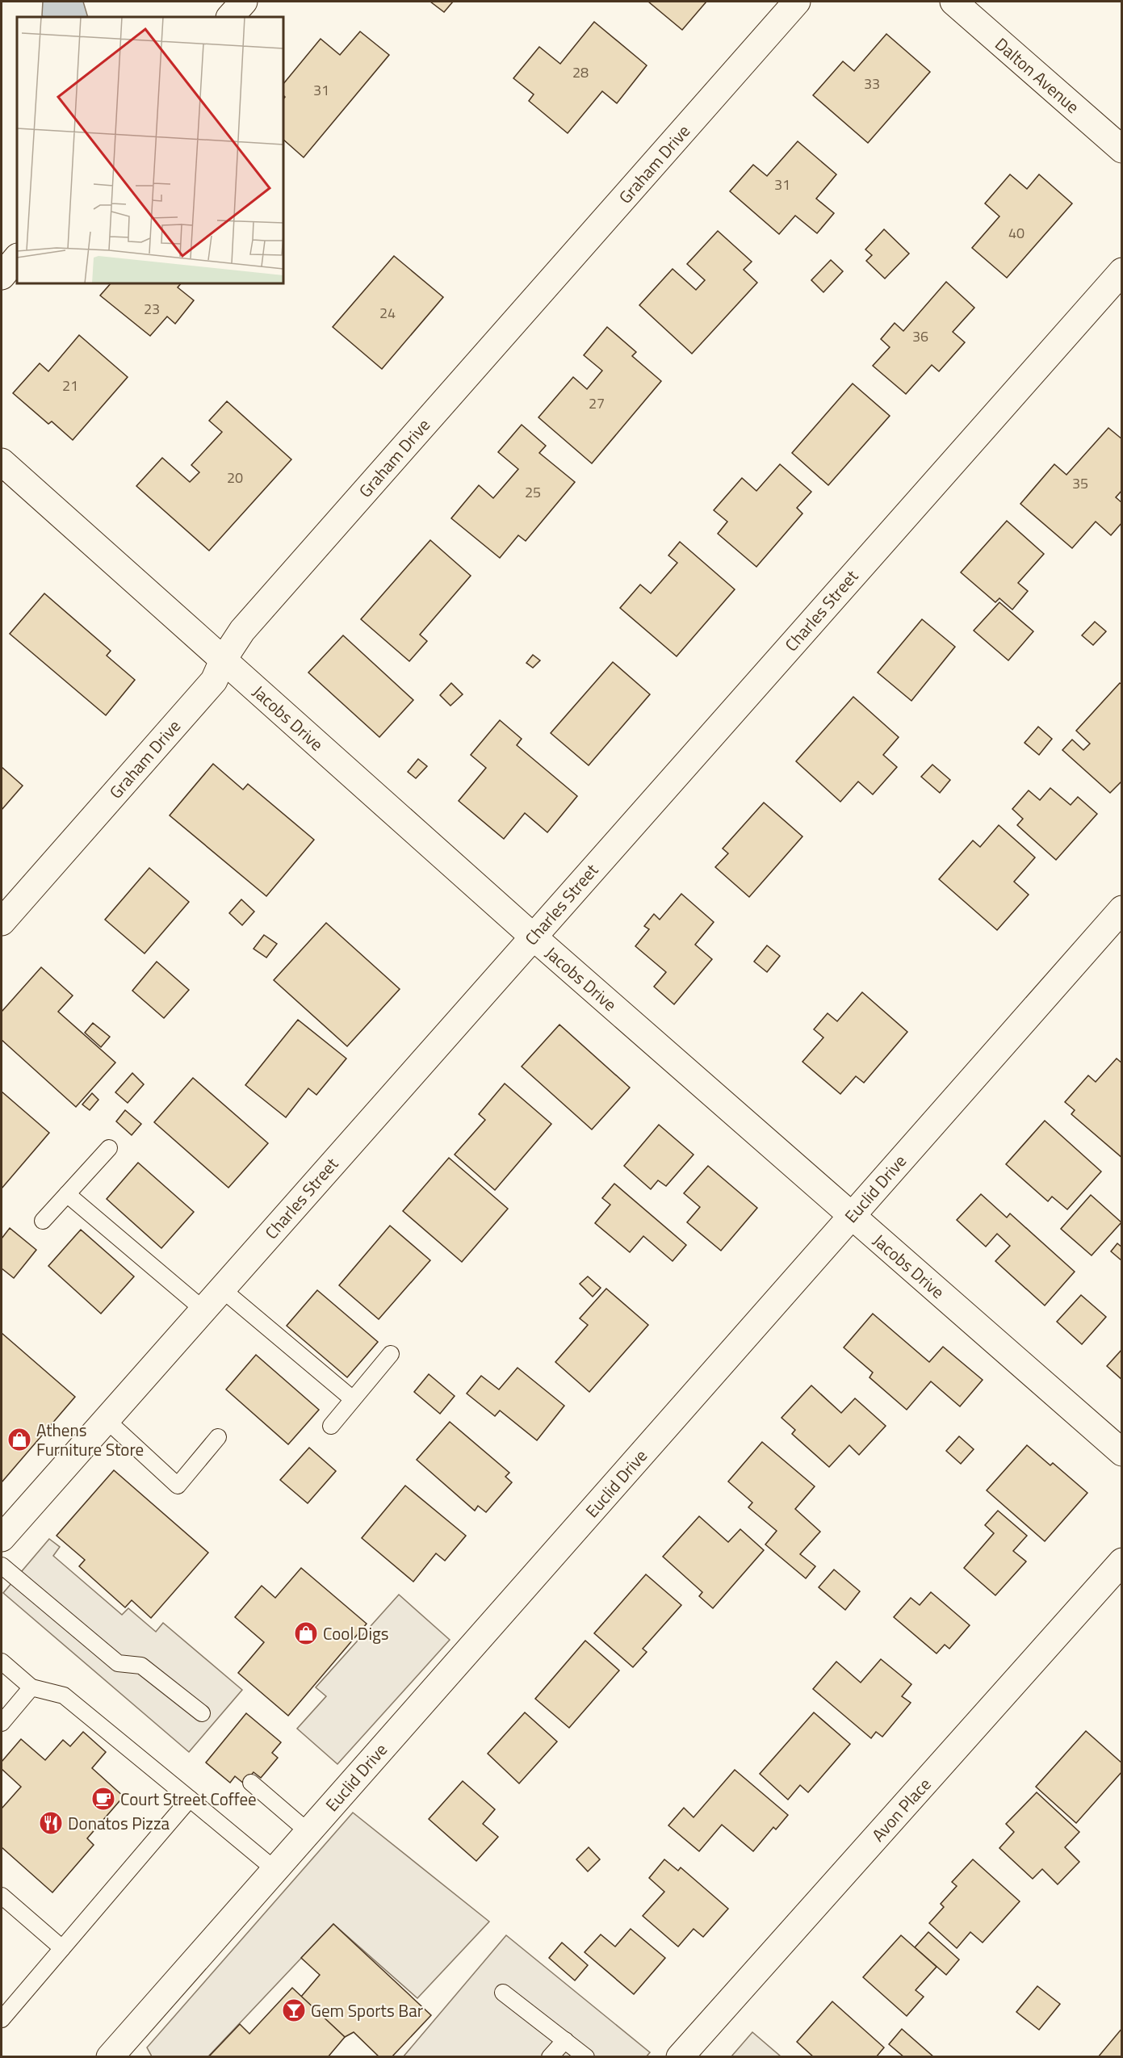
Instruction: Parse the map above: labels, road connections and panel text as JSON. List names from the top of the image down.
{
  "streets": {
    "street": [
      "Dalton Avenue",
      "Graham Drive",
      "Charles Street",
      "Jacobs Drive",
      "Euclid Drive",
      "Avon Place"
    ]
  },
  "crossings": [
    ["Graham Drive", "Jacobs Drive"],
    ["Charles Street", "Jacobs Drive"],
    ["Jacobs Drive", "Euclid Drive"]
  ],
  "places": {
    "shop": ["Athens Furniture Store", "Cool Digs"],
    "cafe": ["Court Street Coffee"],
    "restaurant": ["Donatos Pizza"],
    "bar": ["Gem Sports Bar"]
  },
  "house_numbers": [
    "28",
    "33",
    "31",
    "31",
    "40",
    "23",
    "24",
    "36",
    "21",
    "27",
    "20",
    "35",
    "25"
  ]
}
